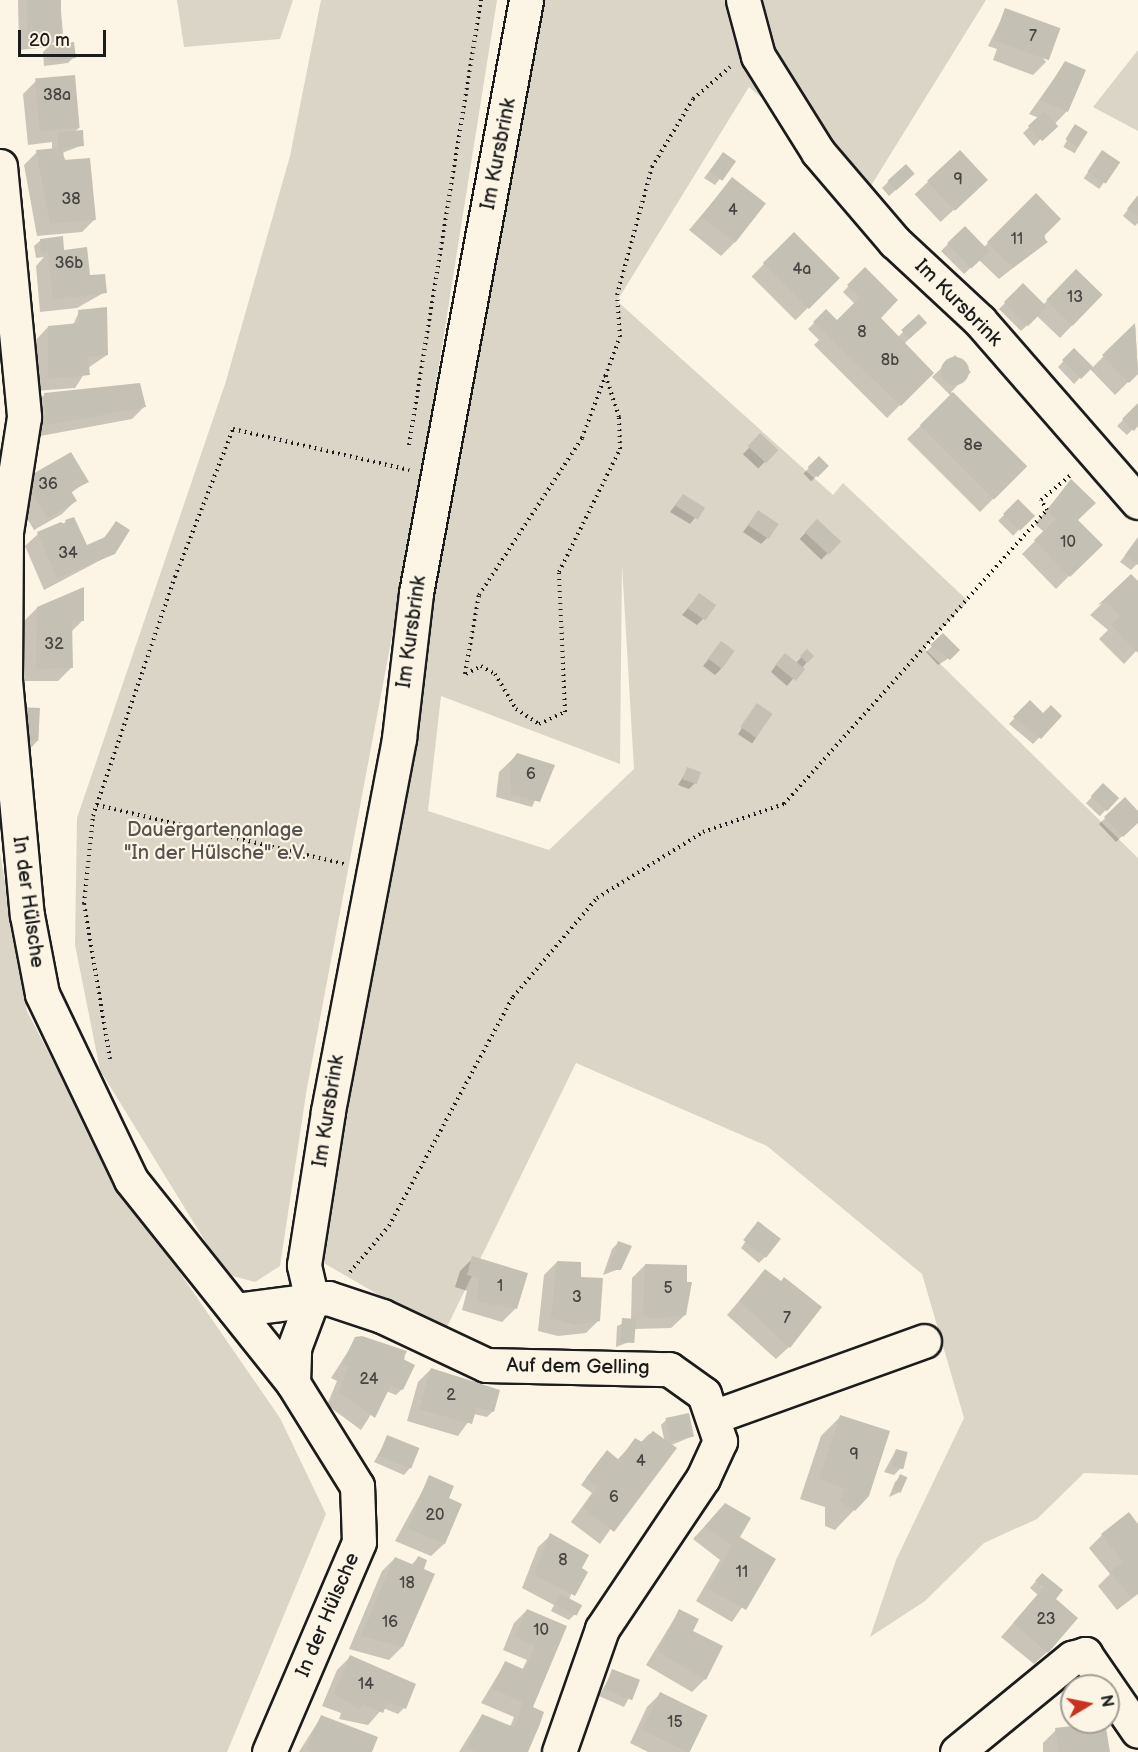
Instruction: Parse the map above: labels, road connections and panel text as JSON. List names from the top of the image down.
{
  "streets": {
    "street": ["Im Kursbrink", "In der Hülsche", "Auf dem Gelling"]
  },
  "crossings": [
    ["Im Kursbrink", "Auf dem Gelling"],
    ["In der Hülsche", "Auf dem Gelling"]
  ],
  "parks": ["Dauergartenanlage \"In der Hülsche\" e.V."],
  "house_numbers": [
    "7",
    "38a",
    "9",
    "38",
    "4",
    "11",
    "36b",
    "4a",
    "13",
    "8",
    "8b",
    "8e",
    "36",
    "10",
    "34",
    "32",
    "6",
    "1",
    "5",
    "3",
    "7",
    "24",
    "2",
    "9",
    "4",
    "6",
    "20",
    "8",
    "11",
    "18",
    "23",
    "16",
    "10",
    "14",
    "15"
  ],
  "scale_bar": "20 m",
  "north": "right"
}
